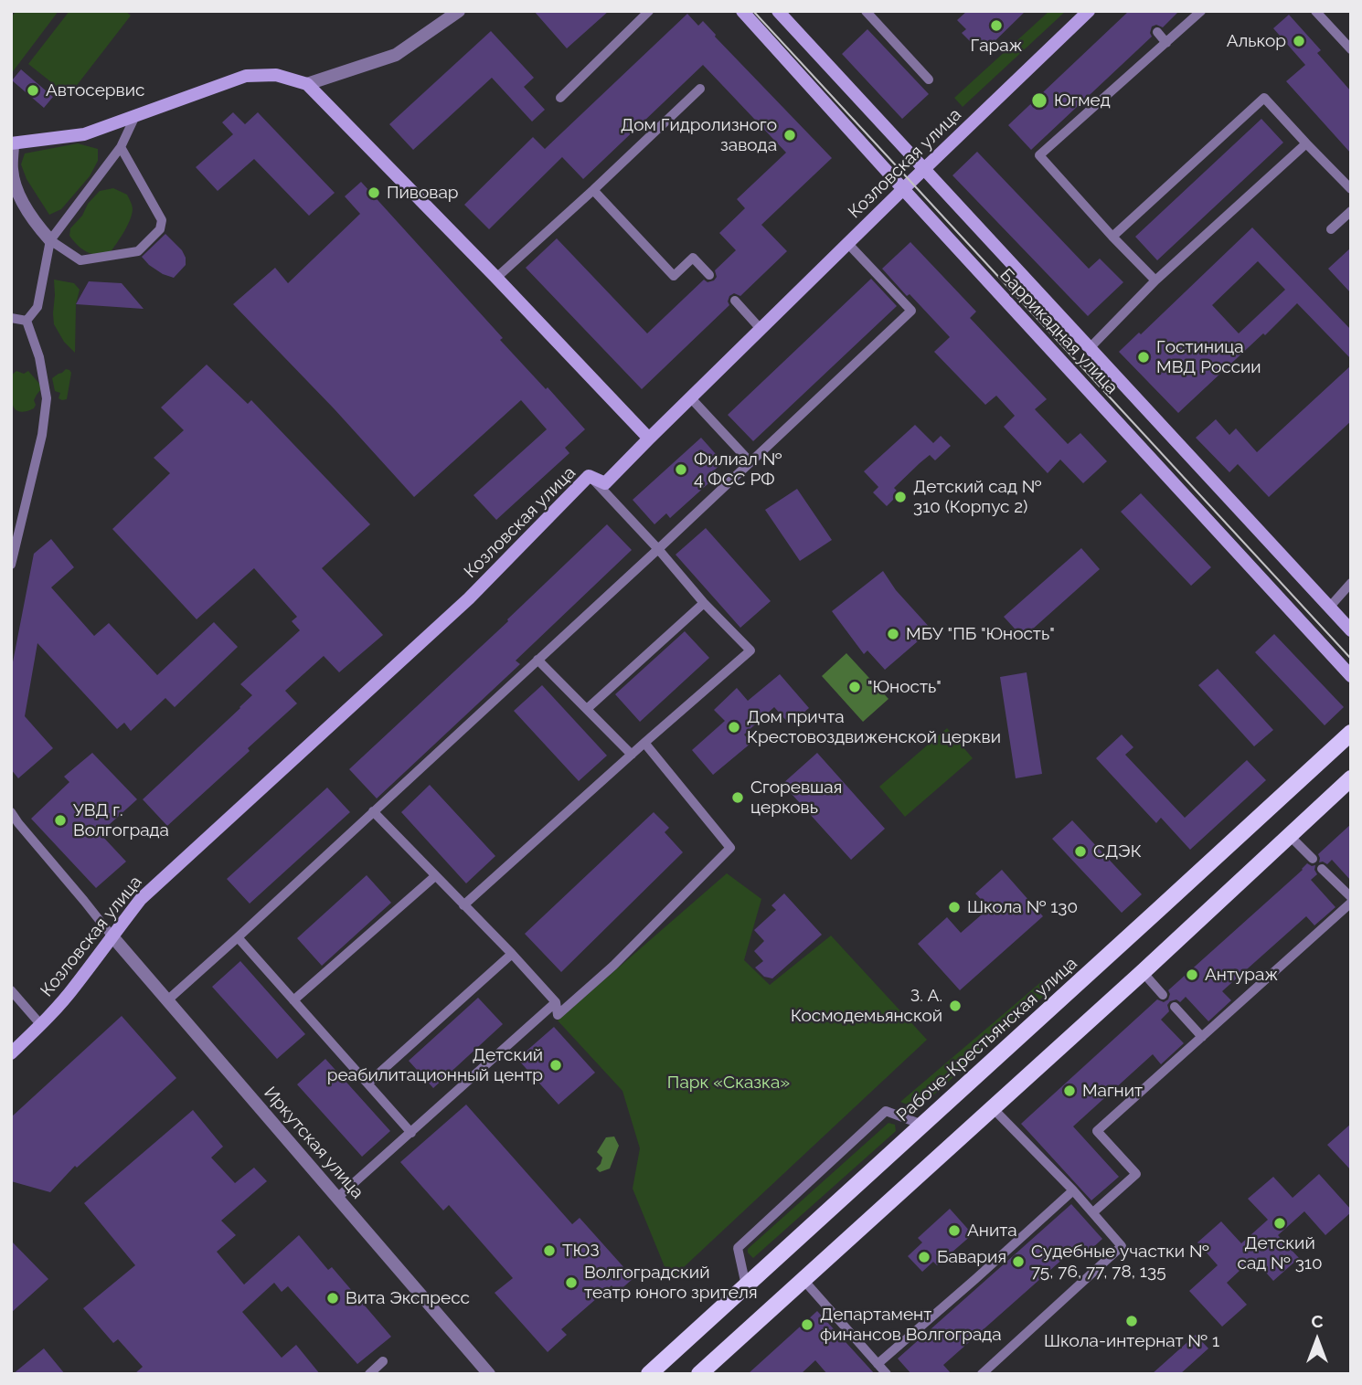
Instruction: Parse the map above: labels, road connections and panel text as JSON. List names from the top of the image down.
{
  "streets": {
    "main road": ["Рабоче-Крестьянская улица"],
    "street": ["Козловская улица", "Баррикадная улица", "Иркутская улица"]
  },
  "crossings": [
    ["Козловская улица", "Баррикадная улица"],
    ["Козловская улица", "Иркутская улица"]
  ],
  "parks": ["Парк «Сказка»"],
  "places": [
    "Гараж",
    "Алькор",
    "Автосервис",
    "Югмед",
    "Дом Гидролизного завода",
    "Пивовар",
    "Гостиница МВД России",
    "Филиал № 4 ФСС РФ",
    "Детский сад № 310 (Корпус 2)",
    "МБУ \"ПБ \"Юность\"",
    "\"Юность\"",
    "Дом причта Крестовоздвиженской церкви",
    "Сгоревшая церковь",
    "УВД г. Волгограда",
    "СДЭК",
    "Школа № 130",
    "Антураж",
    "З. А. Космодемьянской",
    "Детский реабилитационный центр",
    "Магнит",
    "Детский сад № 310",
    "Анита",
    "ТЮЗ",
    "Бавария",
    "Судебные участки № 75, 76, 77, 78, 135",
    "Волгоградский театр юного зрителя",
    "Вита Экспресс",
    "Школа-интернат № 1",
    "Департамент финансов Волгограда"
  ],
  "north": "top"
}
